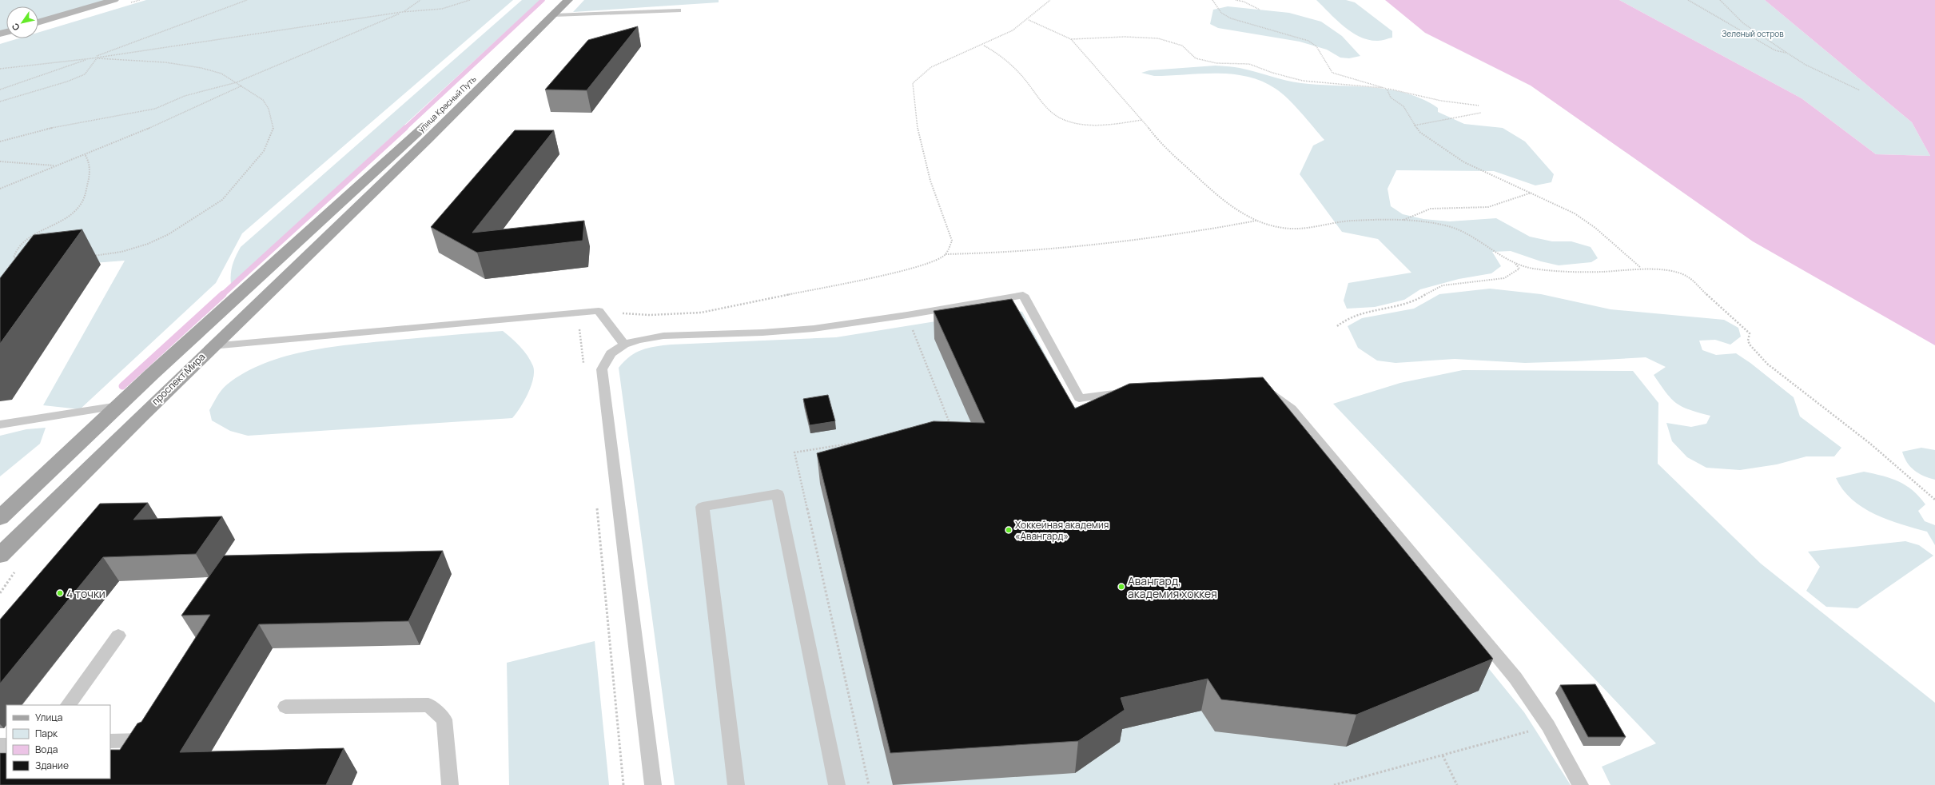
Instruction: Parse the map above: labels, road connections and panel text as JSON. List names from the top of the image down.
{
  "streets": {
    "main road": ["улица Красный Путь", "проспект Мира"]
  },
  "crossings": [
    ["улица Красный Путь", "проспект Мира"]
  ],
  "parks": ["Зеленый остров"],
  "places": ["Хоккейная академия «Авангард»", "Авангард, академия хоккея", "4 точки"],
  "legend": [
    "Улица",
    "Парк",
    "Вода",
    "Здание"
  ],
  "north": "bottom left"
}
